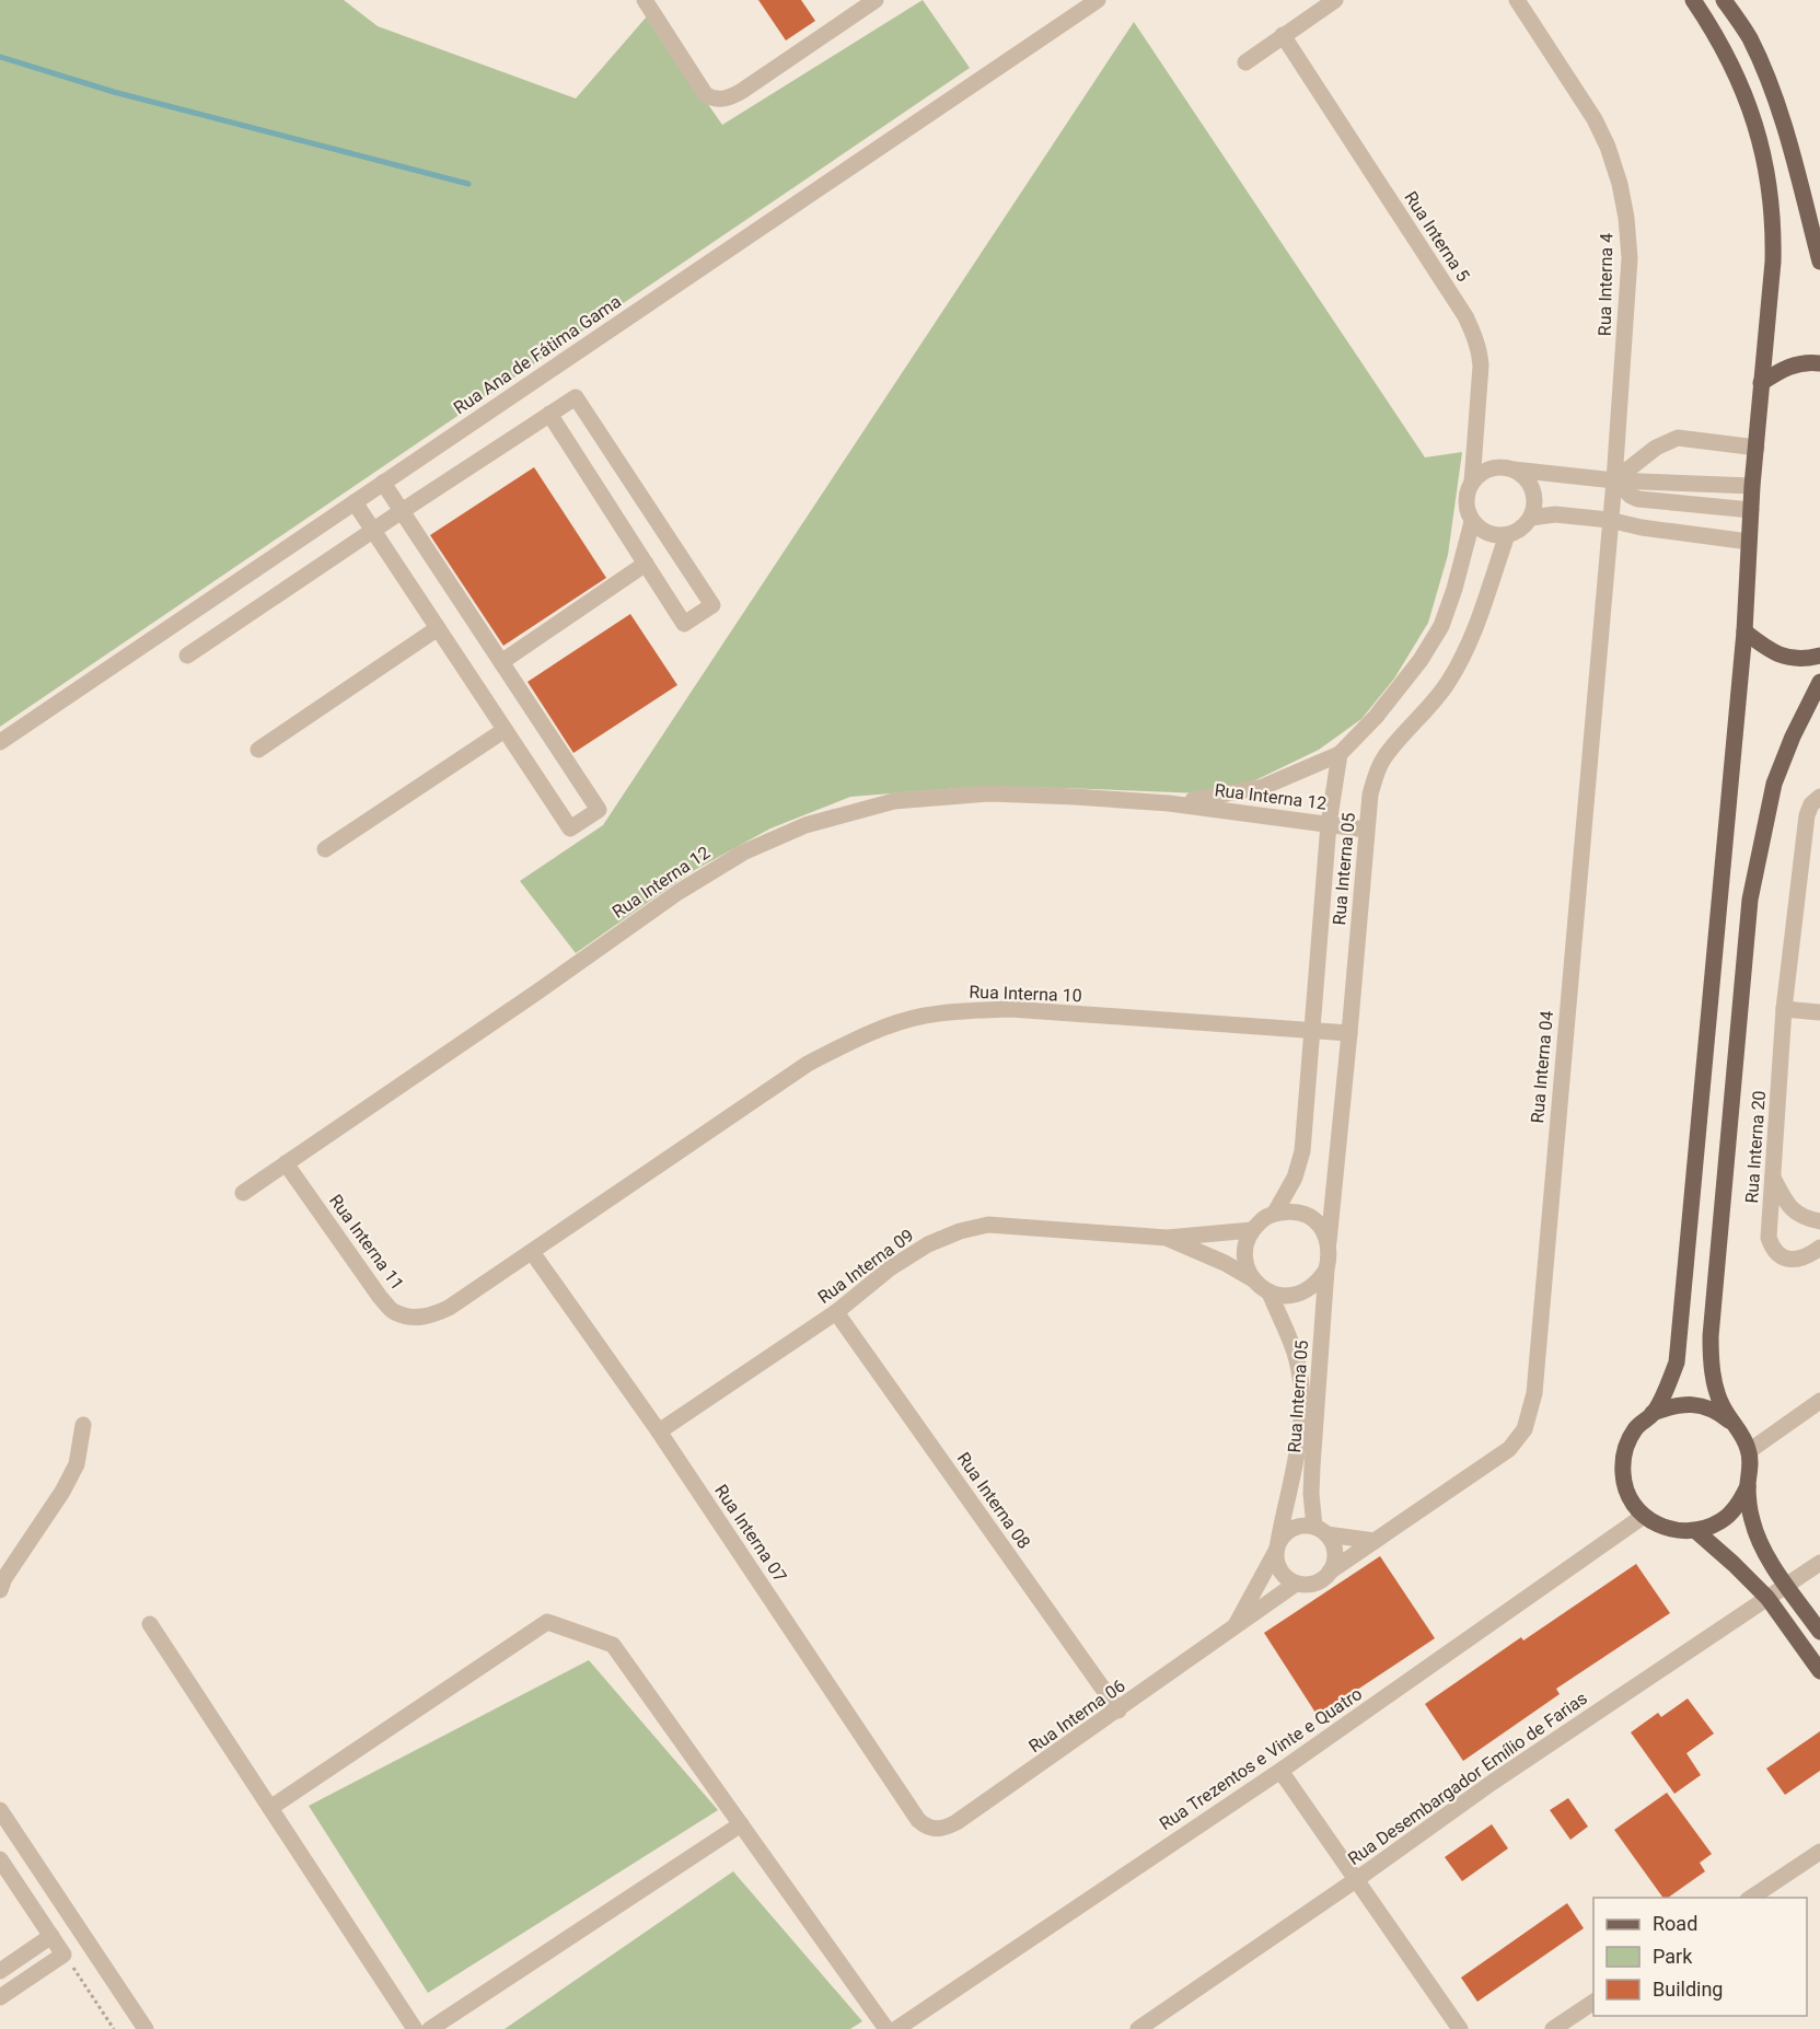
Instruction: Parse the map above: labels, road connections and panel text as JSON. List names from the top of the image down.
{
  "streets": {
    "street": [
      "Rua Interna 5",
      "Rua Interna 4",
      "Rua Ana de Fátima Gama",
      "Rua Interna 12",
      "Rua Interna 05",
      "Rua Interna 10",
      "Rua Interna 04",
      "Rua Interna 20",
      "Rua Interna 11",
      "Rua Interna 09",
      "Rua Interna 08",
      "Rua Interna 07",
      "Rua Interna 06",
      "Rua Trezentos e Vinte e Quatro",
      "Rua Desembargador Emílio de Farias"
    ]
  },
  "crossings": [
    ["Rua Interna 5", "Rua Interna 05"],
    ["Rua Interna 4", "Rua Interna 04"],
    ["Rua Interna 12", "Rua Interna 05"],
    ["Rua Interna 12", "Rua Interna 11"],
    ["Rua Interna 05", "Rua Interna 10"],
    ["Rua Interna 05", "Rua Interna 04"],
    ["Rua Interna 05", "Rua Interna 09"],
    ["Rua Interna 05", "Rua Interna 06"],
    ["Rua Interna 10", "Rua Interna 11"],
    ["Rua Interna 10", "Rua Interna 07"],
    ["Rua Interna 04", "Rua Interna 06"],
    ["Rua Interna 11", "Rua Interna 07"],
    ["Rua Interna 09", "Rua Interna 08"],
    ["Rua Interna 09", "Rua Interna 07"],
    ["Rua Interna 08", "Rua Interna 06"],
    ["Rua Interna 07", "Rua Interna 06"]
  ],
  "legend": ["Road", "Park", "Building"]
}
